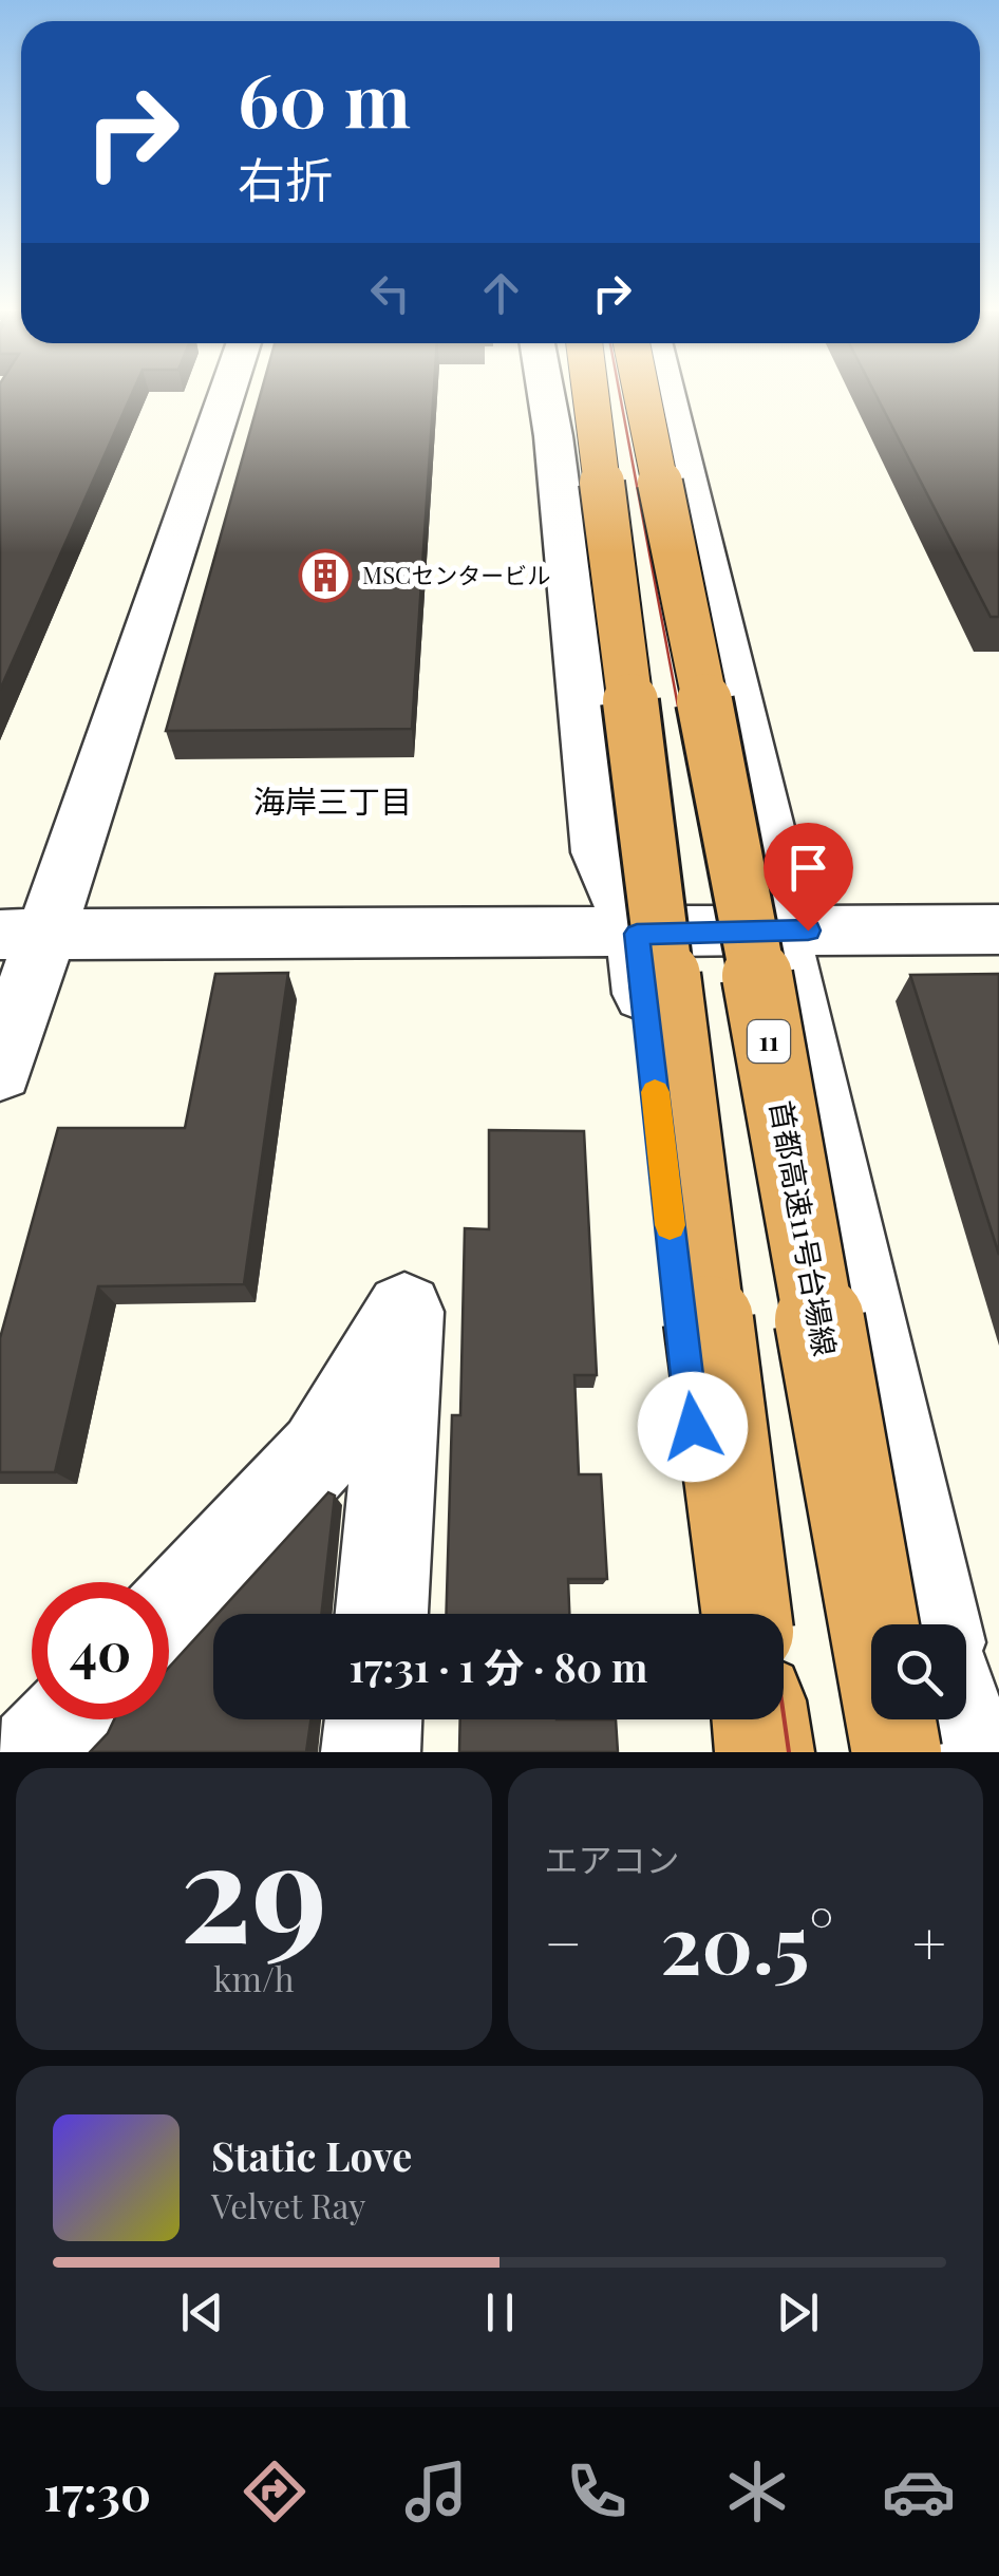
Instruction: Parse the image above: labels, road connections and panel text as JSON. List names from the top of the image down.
{
  "streets": {
    "highway": ["11", "首都高速11号台場線"]
  },
  "districts": ["海岸三丁目"],
  "places": {
    "building": ["MSCセンタービル"]
  },
  "page": {
    "turn": ["60 m", "右折"],
    "limit": "40",
    "trip": "17:31 · 1 分 · 80 m",
    "tile": [
      ["29", "km/h"],
      "エアコン"
    ],
    "heat": ["−", "20.5°", "+"],
    "song": ["Static Love", "Velvet Ray"],
    "tabs": "17:30"
  }
}
